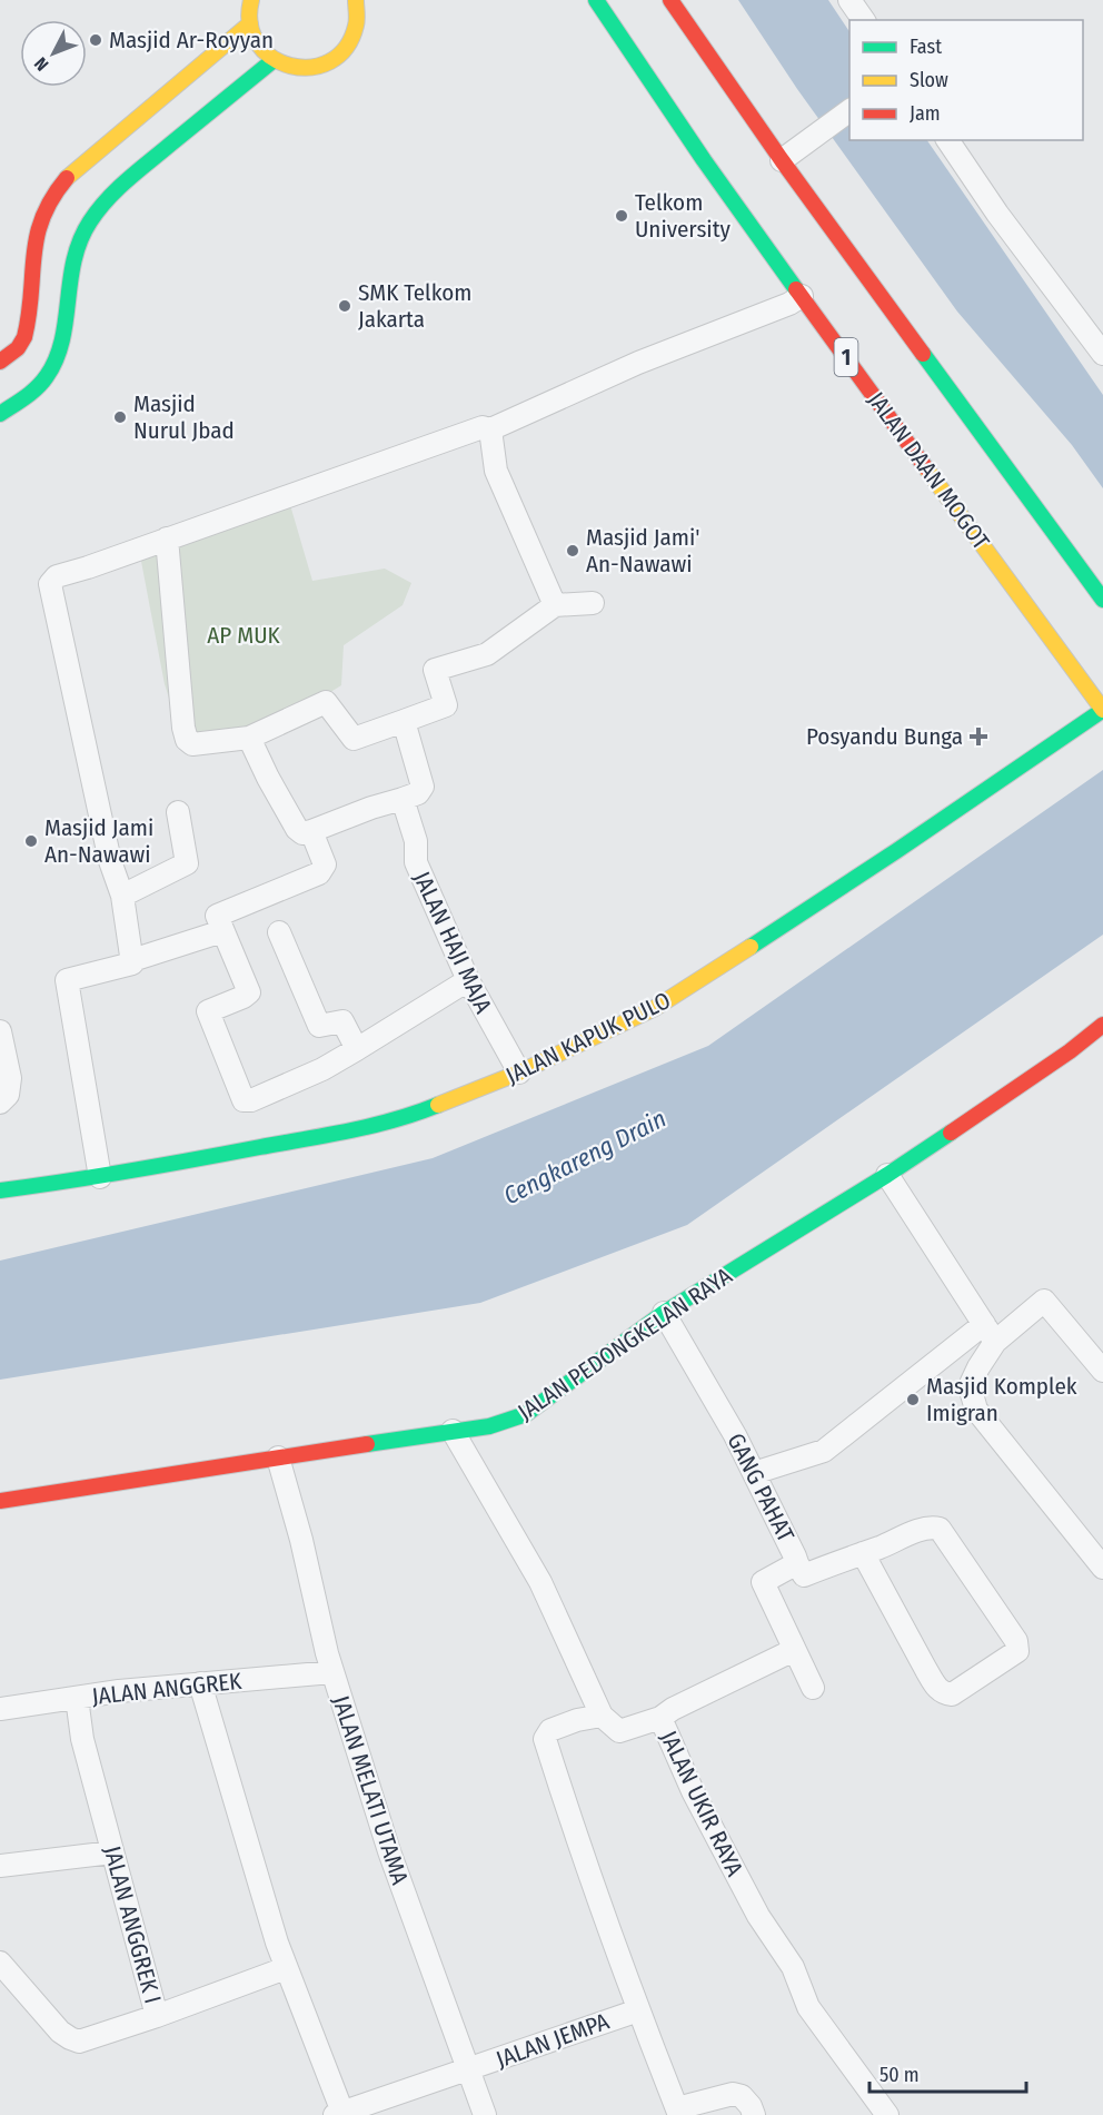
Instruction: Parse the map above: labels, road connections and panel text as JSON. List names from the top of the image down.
{
  "streets": {
    "main road": [
      "1",
      "JALAN DAAN MOGOT",
      "JALAN KAPUK PULO",
      "JALAN PEDONGKELAN RAYA"
    ],
    "street": [
      "JALAN HAJI MAJA",
      "GANG PAHAT",
      "JALAN ANGGREK",
      "JALAN MELATI UTAMA",
      "JALAN UKIR RAYA",
      "JALAN ANGGREK I",
      "JALAN JEMPA"
    ]
  },
  "crossings": [
    ["JALAN DAAN MOGOT", "JALAN KAPUK PULO"],
    ["JALAN HAJI MAJA", "JALAN KAPUK PULO"],
    ["JALAN PEDONGKELAN RAYA", "GANG PAHAT"],
    ["JALAN PEDONGKELAN RAYA", "JALAN MELATI UTAMA"],
    ["JALAN ANGGREK", "JALAN MELATI UTAMA"],
    ["JALAN ANGGREK", "JALAN ANGGREK I"],
    ["JALAN MELATI UTAMA", "JALAN JEMPA"]
  ],
  "water": ["Cengkareng Drain"],
  "parks": ["AP MUK"],
  "places": {
    "other": [
      "Masjid Ar-Royyan",
      "Telkom University",
      "SMK Telkom Jakarta",
      "Masjid Nurul Jbad",
      "Masjid Jami' An-Nawawi",
      "Masjid Jami An-Nawawi",
      "Masjid Komplek Imigran"
    ],
    "health": ["Posyandu Bunga"]
  },
  "legend": ["Fast", "Slow", "Jam"],
  "scale_bar": "50 m",
  "north": "bottom left"
}
